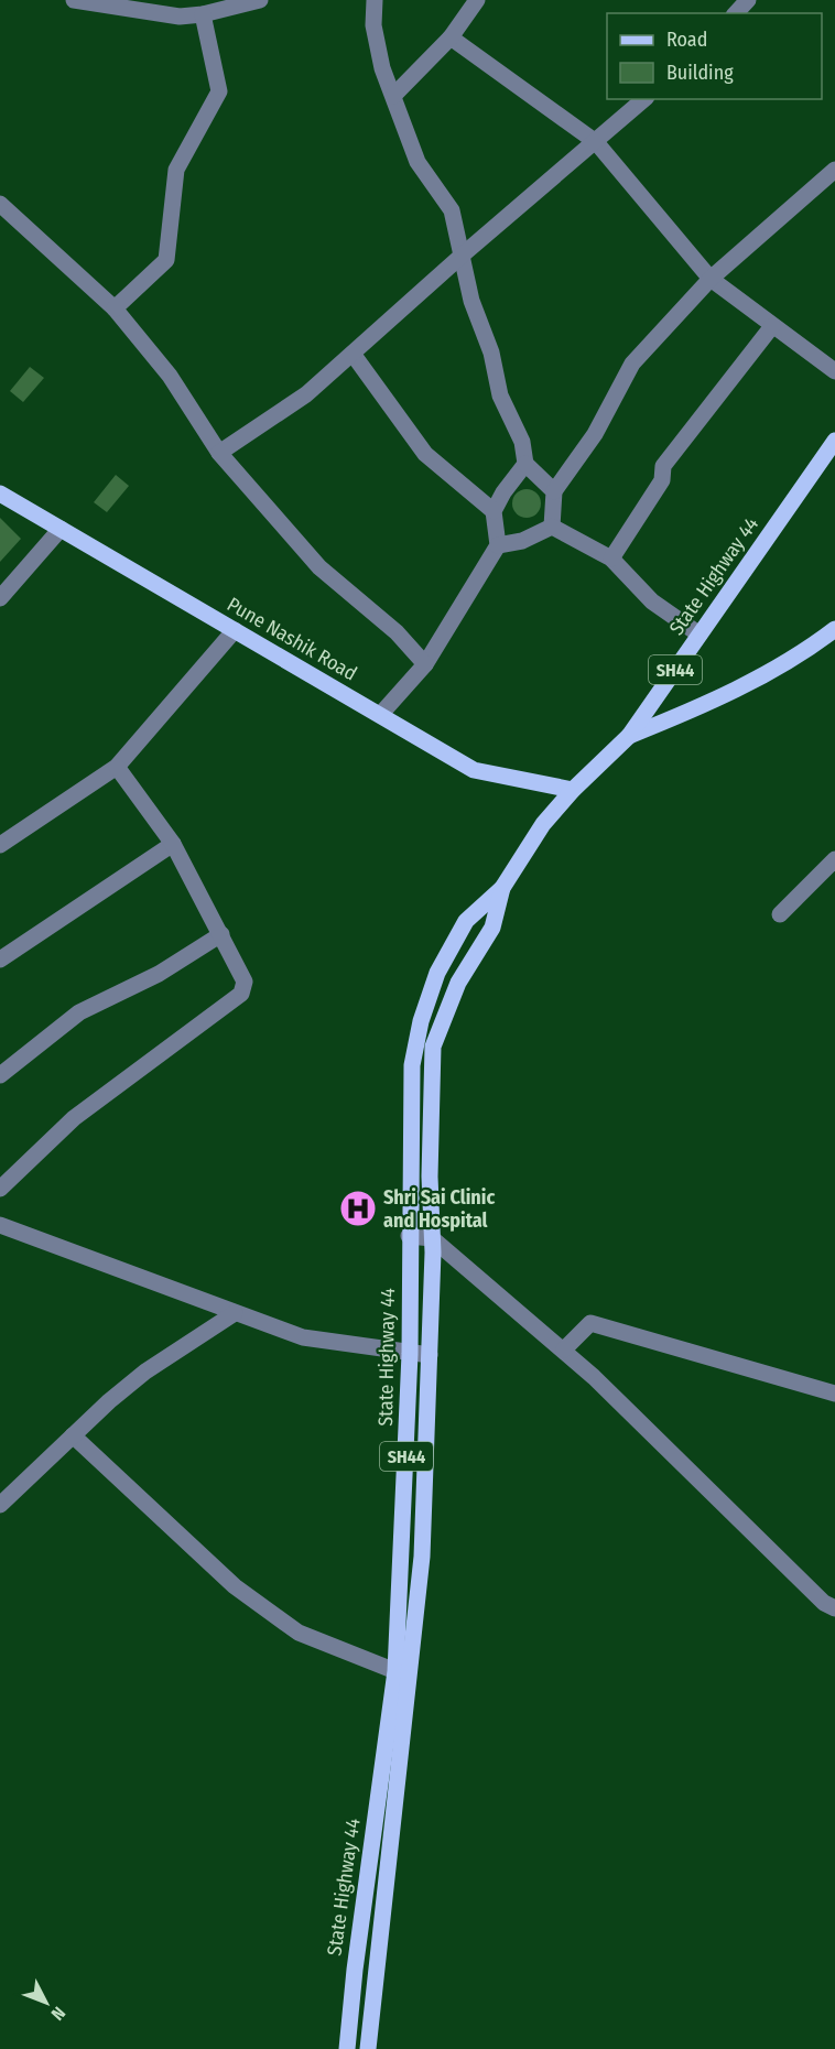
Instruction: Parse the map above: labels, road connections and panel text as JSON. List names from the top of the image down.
{
  "streets": {
    "main road": ["State Highway 44", "Pune Nashik Road", "SH44"]
  },
  "crossings": [
    ["State Highway 44", "Pune Nashik Road"]
  ],
  "places": {
    "hospital": ["Shri Sai Clinic and Hospital"]
  },
  "legend": ["Road", "Building"],
  "north": "bottom right"
}
